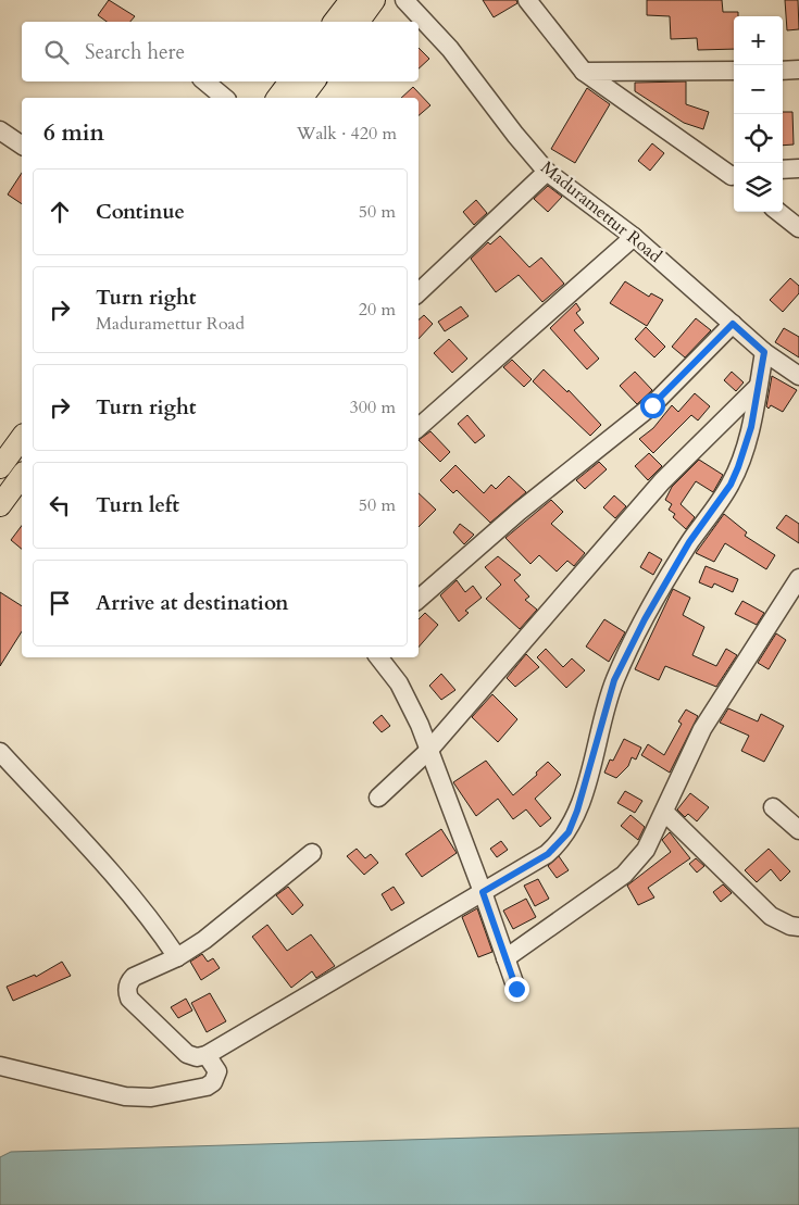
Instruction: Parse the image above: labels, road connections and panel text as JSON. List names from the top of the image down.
{
  "streets": {
    "street": ["Maduramettur Road"]
  },
  "page": {
    "map_buttons": ["+", "−"],
    "search": "Search here",
    "heading": ["6 min", "Walk · 420 m"],
    "list": [
      ["Continue", "50 m"],
      ["Turn right", "Maduramettur Road", "20 m"],
      ["Turn right", "300 m"],
      ["Turn left", "50 m"],
      "Arrive at destination"
    ]
  }
}
